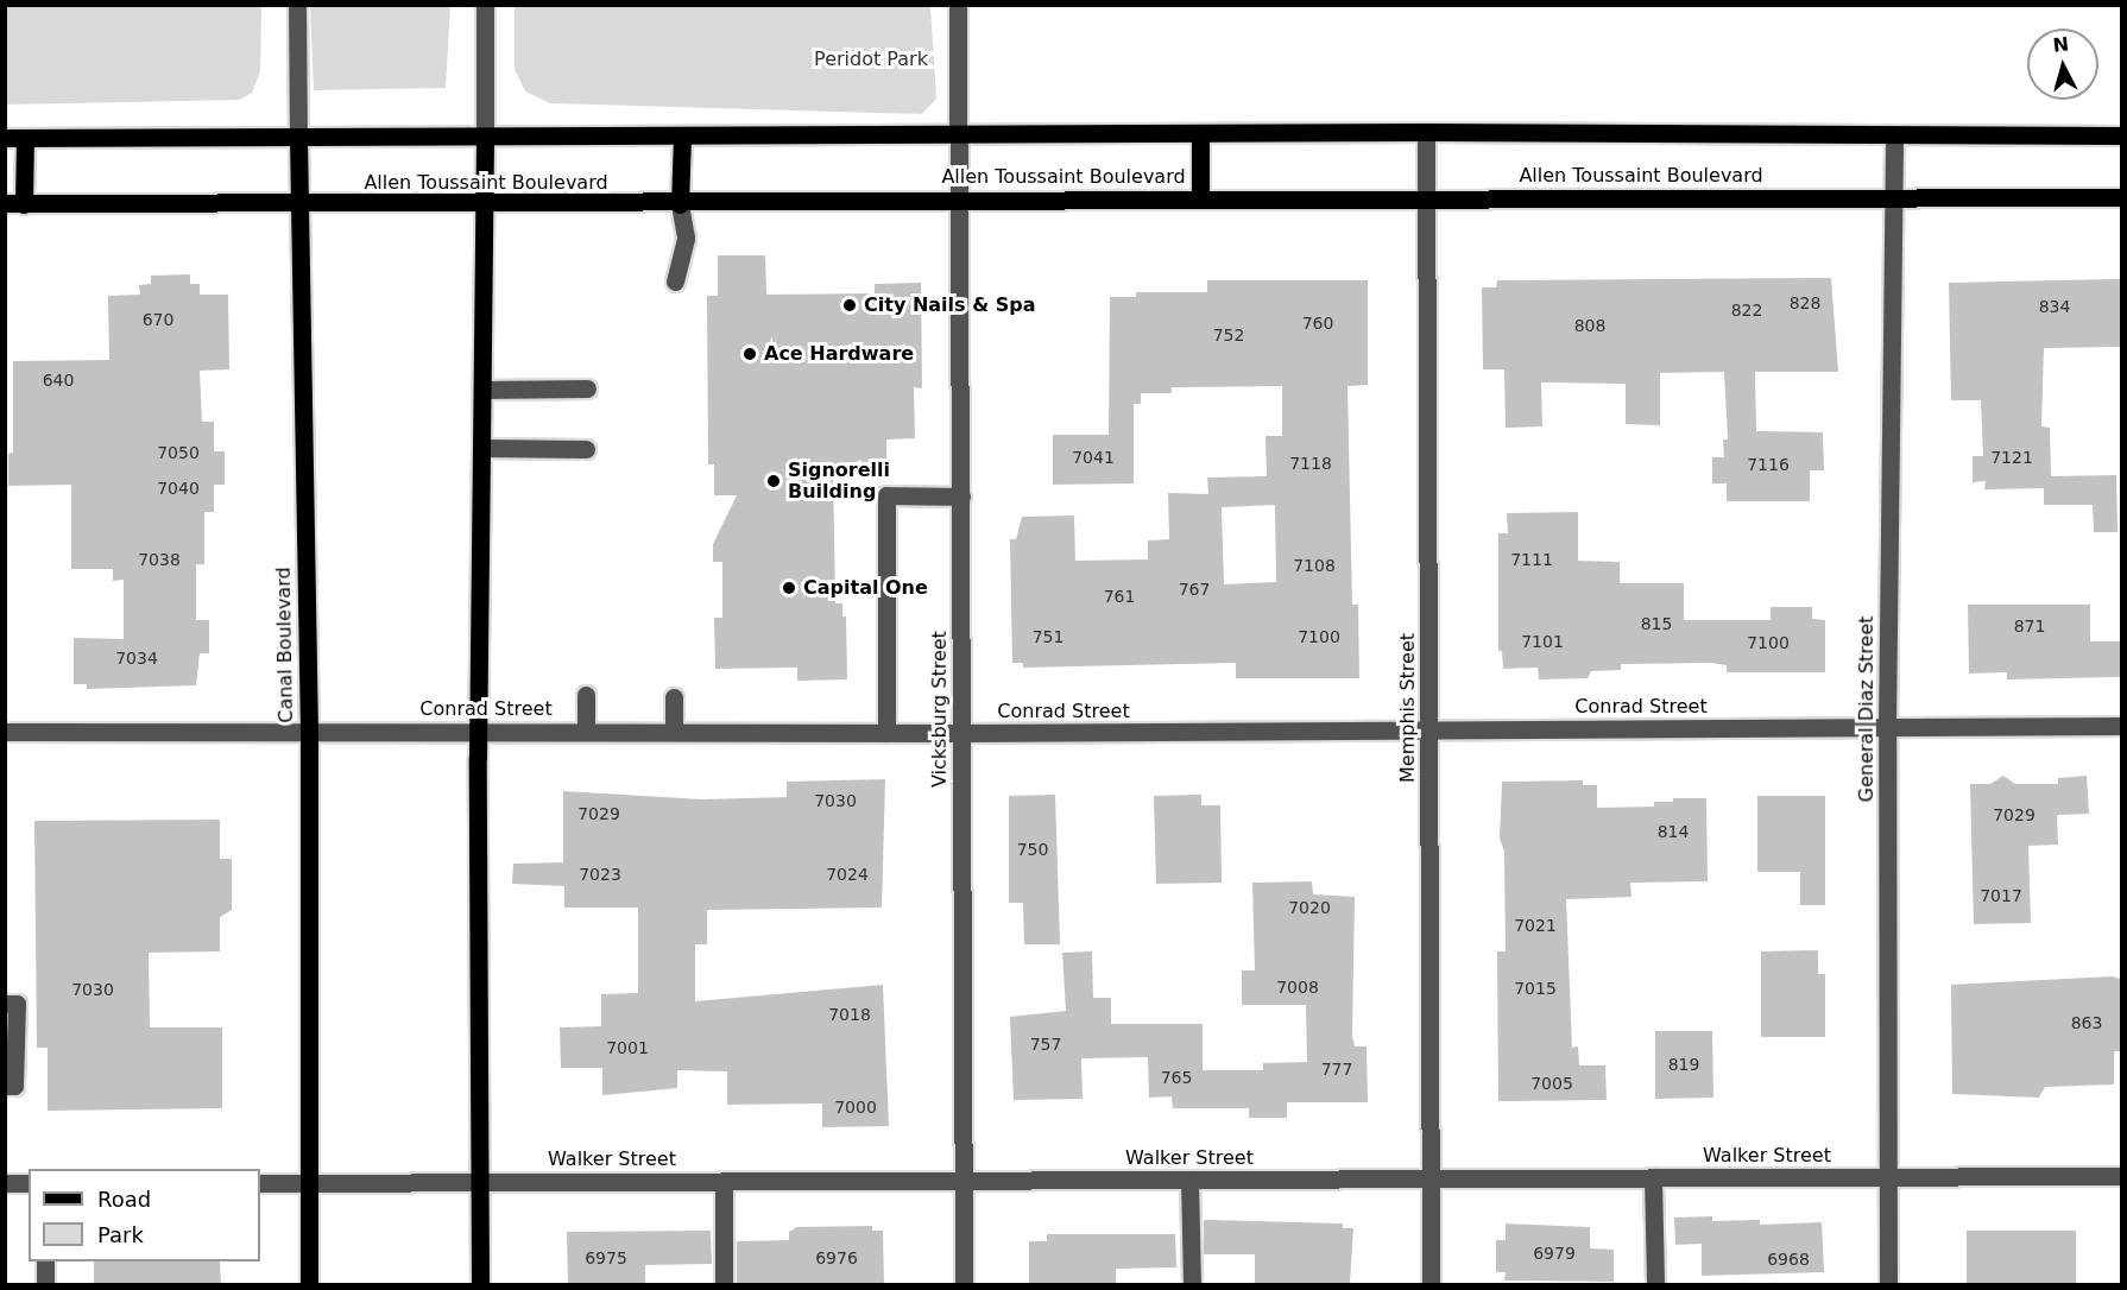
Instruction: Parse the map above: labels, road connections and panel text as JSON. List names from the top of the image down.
{
  "streets": {
    "main road": ["Allen Toussaint Boulevard", "Canal Boulevard"],
    "street": [
      "Conrad Street",
      "Memphis Street",
      "Vicksburg Street",
      "General Diaz Street",
      "Walker Street"
    ]
  },
  "crossings": [
    ["Allen Toussaint Boulevard", "Canal Boulevard"],
    ["Allen Toussaint Boulevard", "Memphis Street"],
    ["Allen Toussaint Boulevard", "Vicksburg Street"],
    ["Allen Toussaint Boulevard", "General Diaz Street"],
    ["Canal Boulevard", "Conrad Street"],
    ["Canal Boulevard", "Walker Street"],
    ["Conrad Street", "Memphis Street"],
    ["Conrad Street", "Vicksburg Street"],
    ["Conrad Street", "General Diaz Street"],
    ["Memphis Street", "Walker Street"],
    ["Vicksburg Street", "Walker Street"],
    ["General Diaz Street", "Walker Street"]
  ],
  "parks": ["Peridot Park"],
  "places": [
    "City Nails & Spa",
    "Ace Hardware",
    "Signorelli Building",
    "Capital One"
  ],
  "house_numbers": [
    "828",
    "834",
    "822",
    "670",
    "760",
    "808",
    "752",
    "640",
    "7050",
    "7041",
    "7121",
    "7118",
    "7116",
    "7040",
    "7038",
    "7111",
    "7108",
    "767",
    "761",
    "815",
    "871",
    "751",
    "7100",
    "7101",
    "7100",
    "7034",
    "7030",
    "7029",
    "7029",
    "814",
    "750",
    "7023",
    "7024",
    "7017",
    "7020",
    "7021",
    "7008",
    "7015",
    "7030",
    "7018",
    "863",
    "757",
    "7001",
    "819",
    "777",
    "765",
    "7005",
    "7000",
    "6979",
    "6975",
    "6976",
    "6968"
  ],
  "legend": ["Road", "Park"],
  "north": "top"
}
